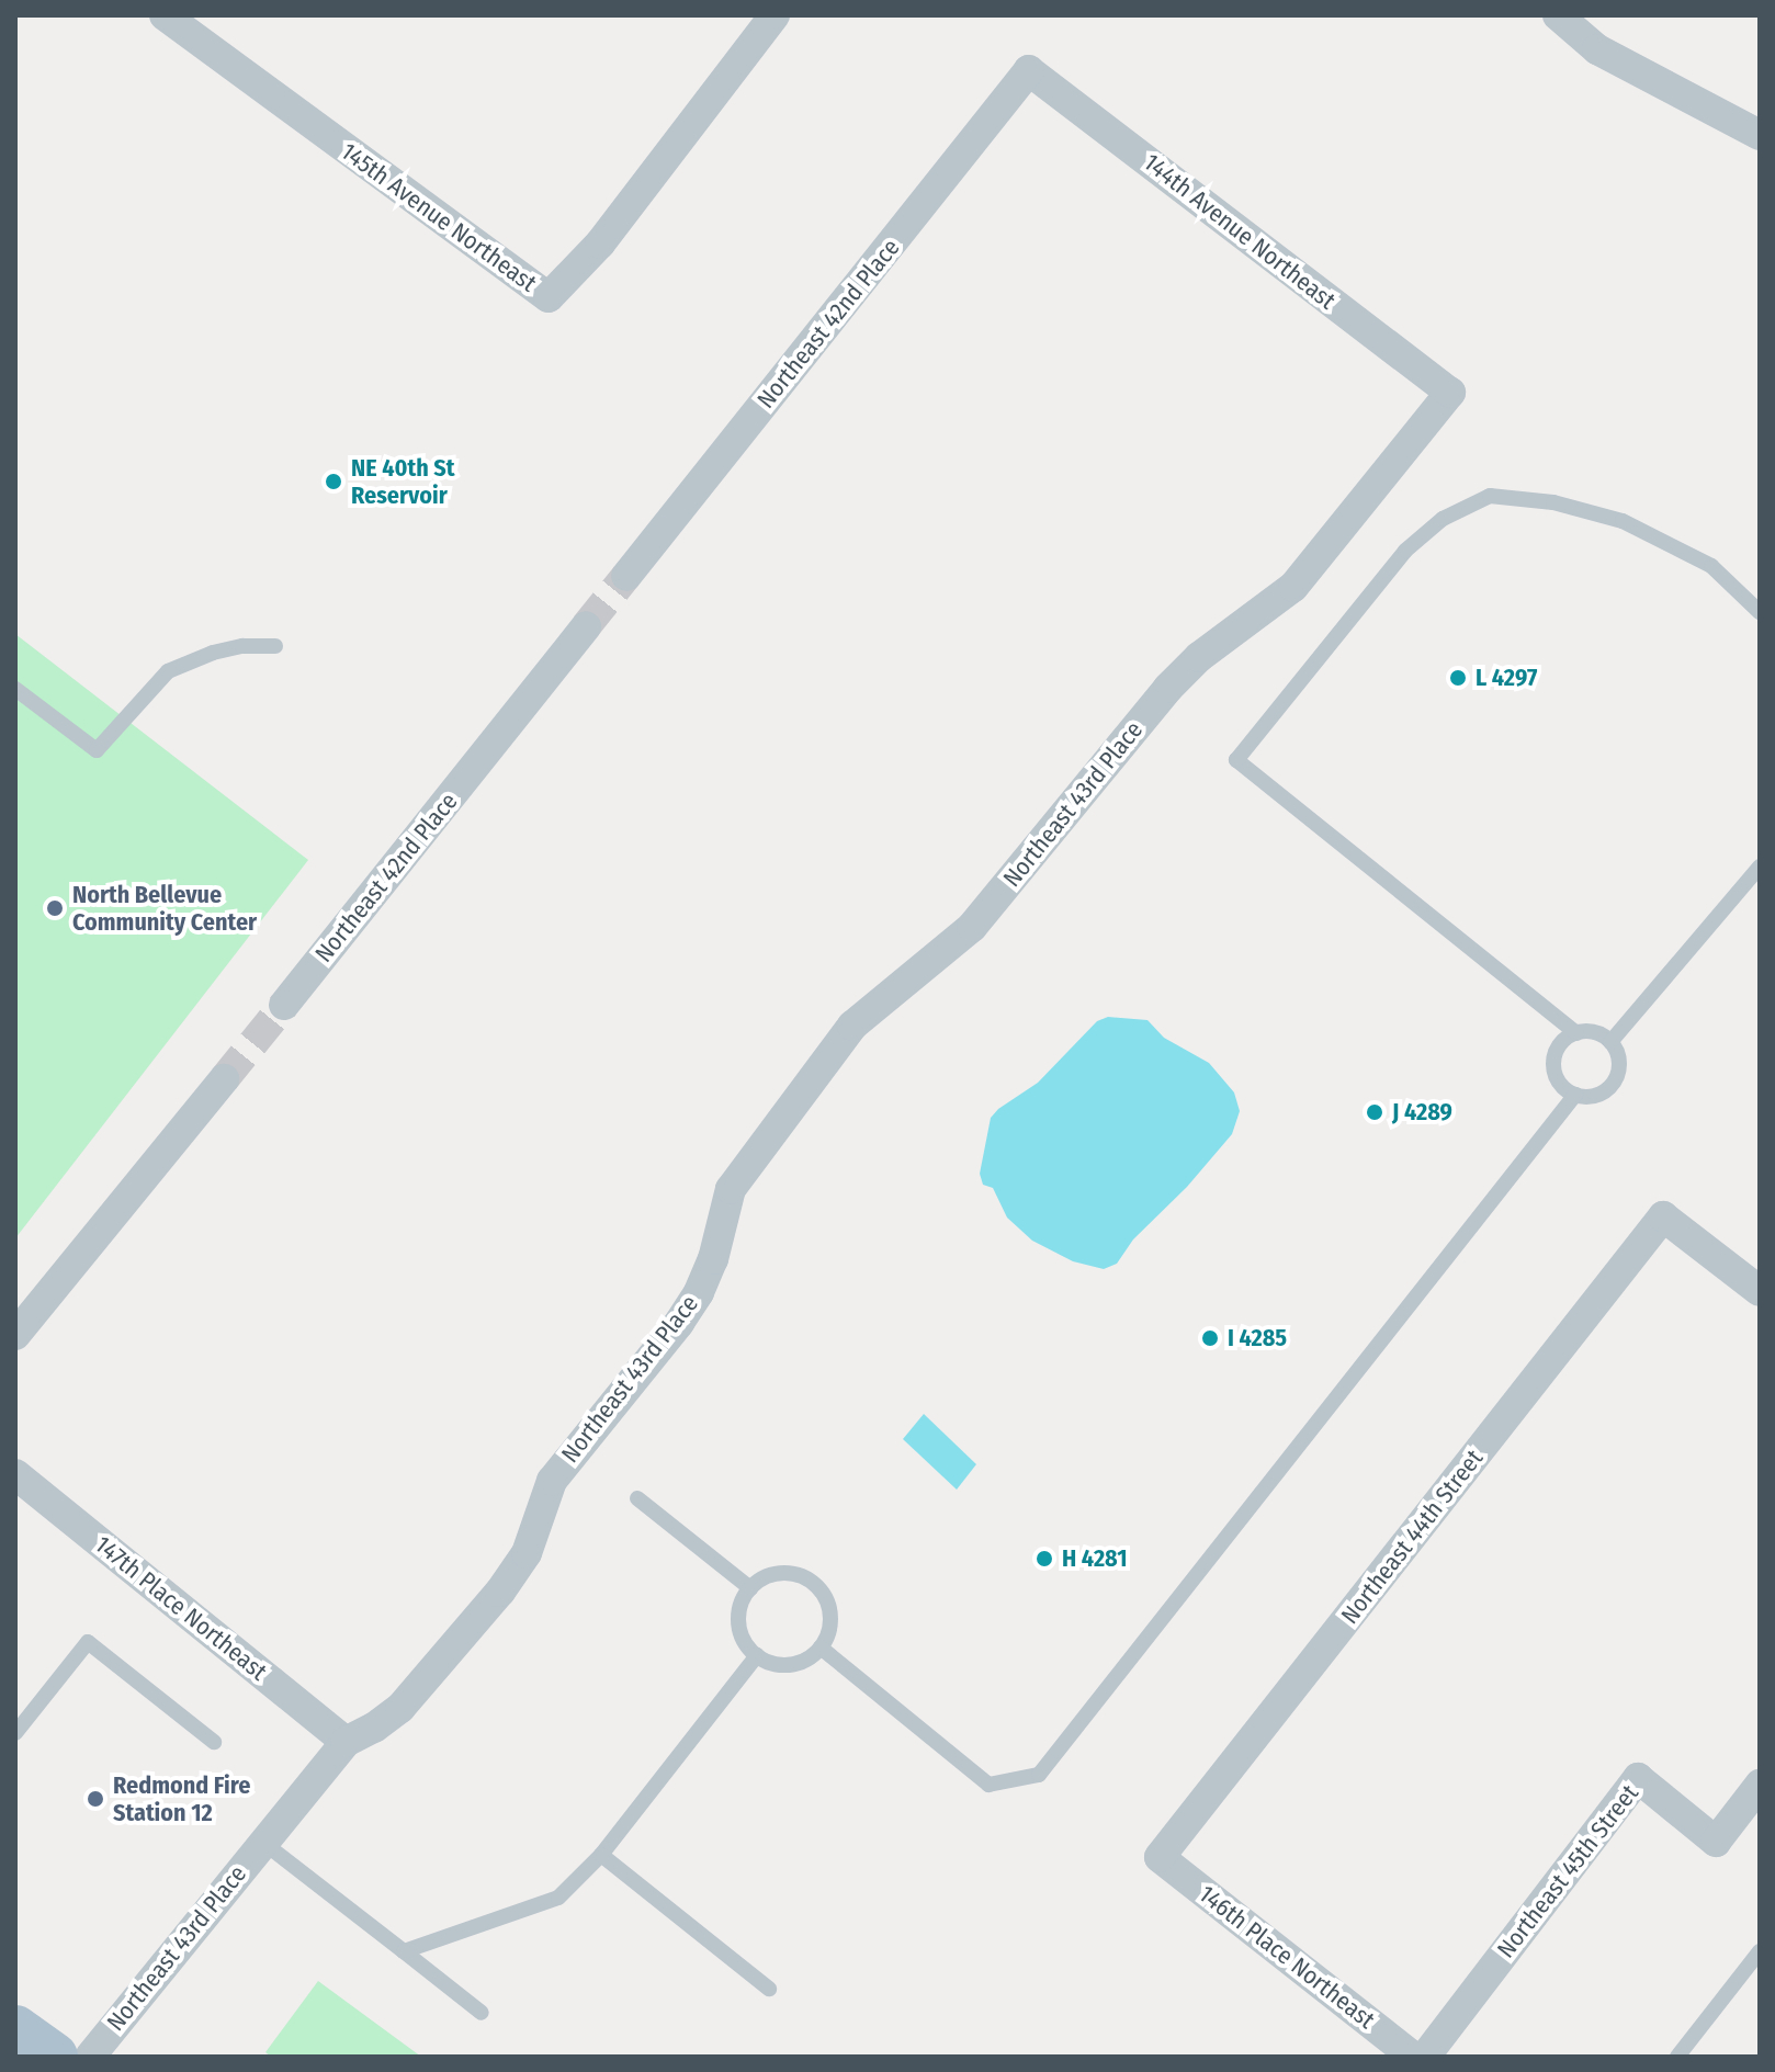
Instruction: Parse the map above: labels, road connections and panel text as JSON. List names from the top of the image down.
{
  "streets": {
    "street": [
      "145th Avenue Northeast",
      "144th Avenue Northeast",
      "Northeast 42nd Place",
      "Northeast 43rd Place",
      "Northeast 44th Street",
      "147th Place Northeast",
      "Northeast 45th Street",
      "146th Place Northeast"
    ]
  },
  "crossings": [
    ["144th Avenue Northeast", "Northeast 42nd Place"],
    ["144th Avenue Northeast", "Northeast 43rd Place"],
    ["Northeast 43rd Place", "147th Place Northeast"],
    ["Northeast 44th Street", "146th Place Northeast"]
  ],
  "places": [
    "NE 40th St Reservoir",
    "L 4297",
    "North Bellevue Community Center",
    "J 4289",
    "I 4285",
    "H 4281",
    "Redmond Fire Station 12"
  ]
}
